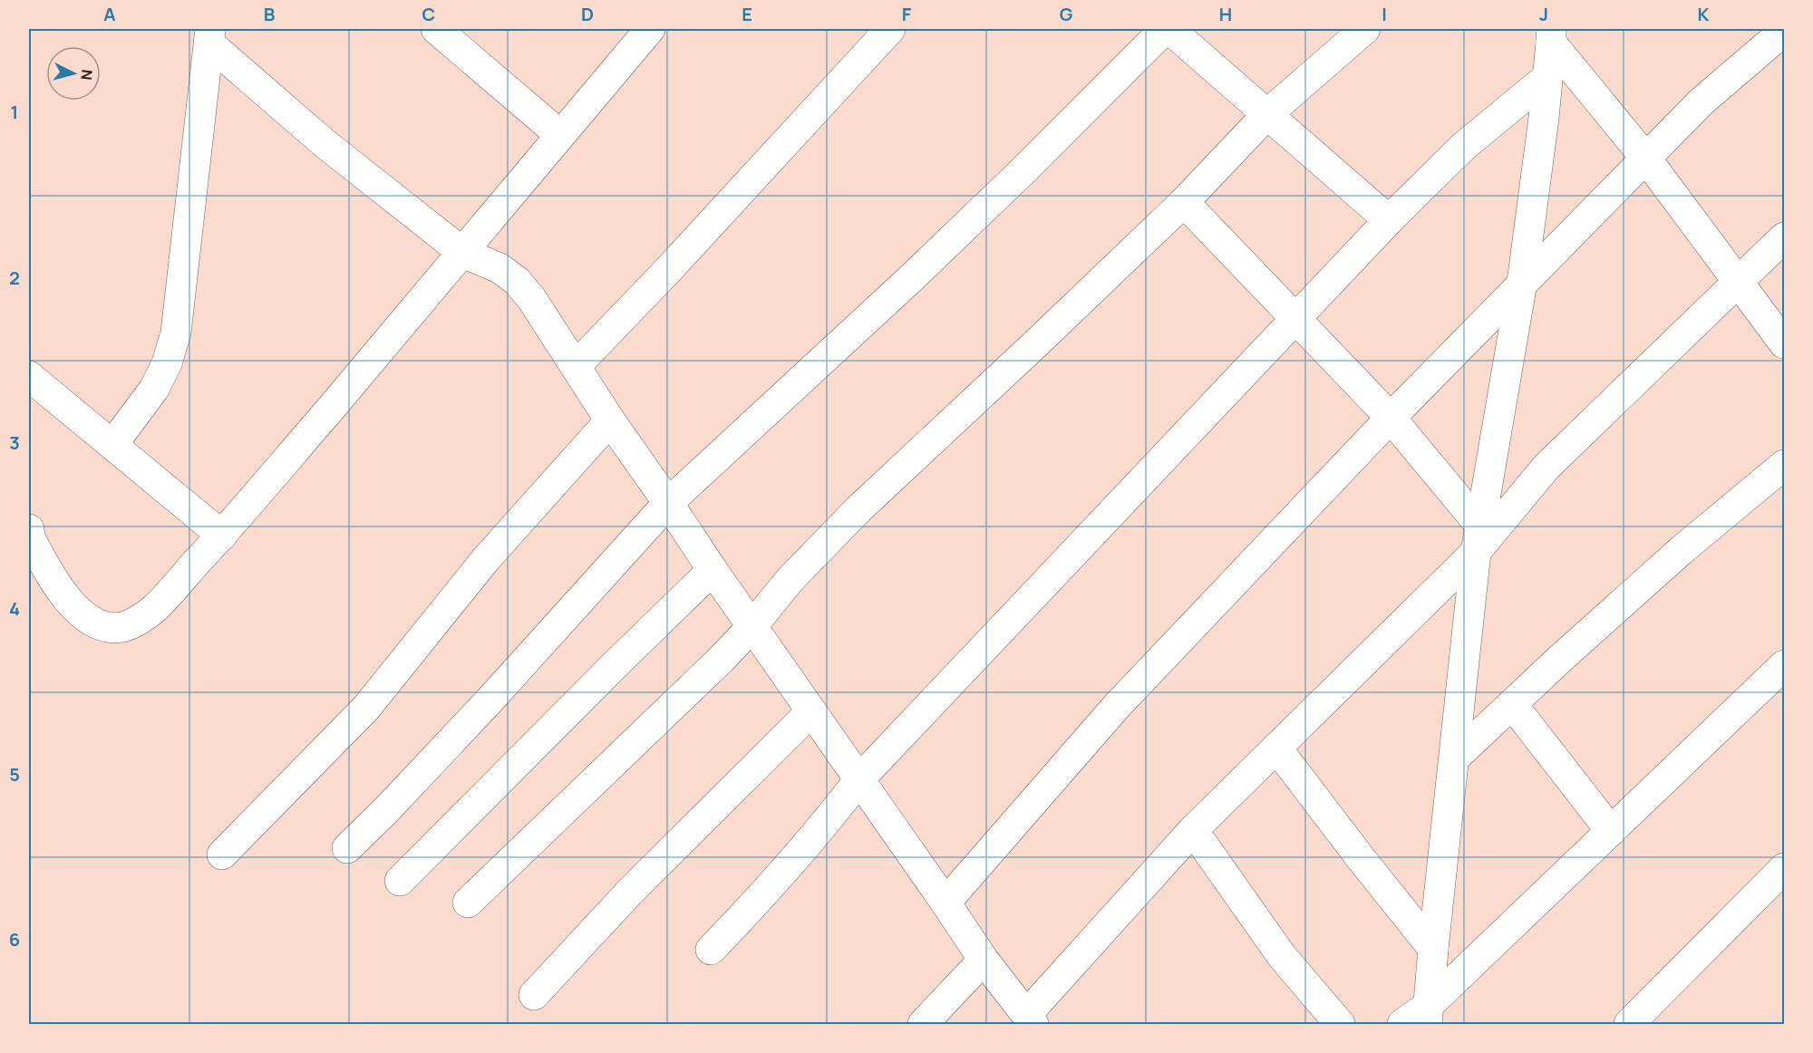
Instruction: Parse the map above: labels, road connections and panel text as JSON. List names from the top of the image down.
{
  "north": "right",
  "grid": {
    "columns": [
      "A",
      "B",
      "C",
      "D",
      "E",
      "F",
      "G",
      "H",
      "I",
      "J",
      "K"
    ],
    "rows": [
      "1",
      "2",
      "3",
      "4",
      "5",
      "6"
    ]
  }
}
